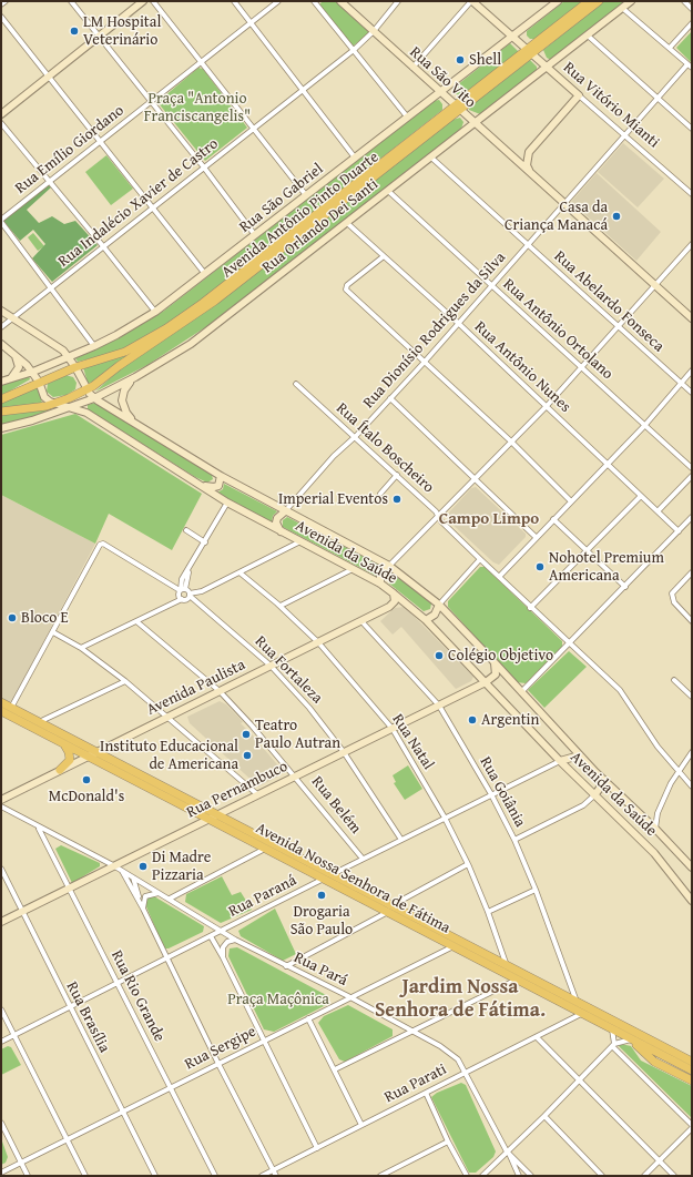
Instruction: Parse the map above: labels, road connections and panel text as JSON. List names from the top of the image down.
{
  "streets": {
    "main road": [
      "Rua São Vito",
      "Rua Vitório Mianti",
      "Rua São Gabriel",
      "Avenida Antônio Pinto Duarte",
      "Rua Orlando Dei Santi",
      "Avenida da Saúde",
      "Avenida Paulista",
      "Rua Pernambuco",
      "Avenida Nossa Senhora de Fátima"
    ],
    "street": [
      "Rua Emílio Giordano",
      "Rua Indalécio Xavier de Castro",
      "Rua Abelardo Fonseca",
      "Rua Antônio Ortolano",
      "Rua Dionísio Rodrigues da Silva",
      "Rua Antônio Nunes",
      "Rua Ítalo Boscheiro",
      "Rua Fortaleza",
      "Rua Natal",
      "Rua Goiânia",
      "Rua Belém",
      "Rua Paraná",
      "Rua Pará",
      "Rua Rio Grande",
      "Rua Brasília",
      "Rua Sergipe",
      "Rua Parati"
    ]
  },
  "crossings": [
    ["Rua São Vito", "Rua São Gabriel"],
    ["Rua São Vito", "Rua Indalécio Xavier de Castro"],
    ["Rua São Vito", "Avenida Antônio Pinto Duarte"],
    ["Rua São Vito", "Rua Orlando Dei Santi"],
    ["Rua São Vito", "Rua Dionísio Rodrigues da Silva"],
    ["Rua Vitório Mianti", "Rua São Gabriel"],
    ["Rua Vitório Mianti", "Avenida Antônio Pinto Duarte"],
    ["Rua Vitório Mianti", "Rua Orlando Dei Santi"],
    ["Rua Vitório Mianti", "Rua Dionísio Rodrigues da Silva"],
    ["Rua São Gabriel", "Avenida da Saúde"],
    ["Rua Indalécio Xavier de Castro", "Avenida da Saúde"],
    ["Avenida Antônio Pinto Duarte", "Avenida da Saúde"],
    ["Rua Orlando Dei Santi", "Rua Abelardo Fonseca"],
    ["Rua Orlando Dei Santi", "Rua Antônio Ortolano"],
    ["Rua Orlando Dei Santi", "Rua Antônio Nunes"],
    ["Rua Orlando Dei Santi", "Avenida da Saúde"],
    ["Rua Abelardo Fonseca", "Rua Dionísio Rodrigues da Silva"],
    ["Rua Antônio Ortolano", "Rua Dionísio Rodrigues da Silva"],
    ["Rua Dionísio Rodrigues da Silva", "Rua Antônio Nunes"],
    ["Rua Dionísio Rodrigues da Silva", "Rua Ítalo Boscheiro"],
    ["Rua Dionísio Rodrigues da Silva", "Avenida da Saúde"],
    ["Avenida da Saúde", "Avenida Paulista"],
    ["Avenida da Saúde", "Rua Pernambuco"],
    ["Avenida da Saúde", "Rua Paraná"],
    ["Rua Fortaleza", "Avenida Paulista"],
    ["Rua Fortaleza", "Rua Pernambuco"],
    ["Rua Fortaleza", "Rua Paraná"],
    ["Avenida Paulista", "Rua Natal"],
    ["Avenida Paulista", "Rua Goiânia"],
    ["Avenida Paulista", "Rua Belém"],
    ["Avenida Paulista", "Avenida Nossa Senhora de Fátima"],
    ["Rua Natal", "Rua Pernambuco"],
    ["Rua Natal", "Avenida Nossa Senhora de Fátima"],
    ["Rua Natal", "Rua Paraná"],
    ["Rua Pernambuco", "Rua Goiânia"],
    ["Rua Pernambuco", "Rua Belém"],
    ["Rua Pernambuco", "Avenida Nossa Senhora de Fátima"],
    ["Rua Pernambuco", "Rua Pará"],
    ["Rua Pernambuco", "Rua Rio Grande"],
    ["Rua Pernambuco", "Rua Brasília"],
    ["Rua Goiânia", "Avenida Nossa Senhora de Fátima"],
    ["Rua Goiânia", "Rua Paraná"],
    ["Rua Belém", "Rua Paraná"],
    ["Avenida Nossa Senhora de Fátima", "Rua Paraná"],
    ["Avenida Nossa Senhora de Fátima", "Rua Sergipe"],
    ["Avenida Nossa Senhora de Fátima", "Rua Parati"],
    ["Rua Paraná", "Rua Pará"],
    ["Rua Paraná", "Rua Rio Grande"],
    ["Rua Paraná", "Rua Brasília"],
    ["Rua Pará", "Rua Rio Grande"],
    ["Rua Pará", "Rua Sergipe"],
    ["Rua Pará", "Rua Parati"],
    ["Rua Rio Grande", "Rua Sergipe"],
    ["Rua Brasília", "Rua Sergipe"]
  ],
  "districts": ["Campo Limpo", "Jardim Nossa Senhora de Fátima."],
  "parks": ["Praça \"Antonio Franciscangelis\"", "Praça Maçônica"],
  "places": [
    "LM Hospital Veterinário",
    "Shell",
    "Casa da Criança Manacá",
    "Imperial Eventos",
    "Nohotel Premium Americana",
    "Bloco E",
    "Colégio Objetivo",
    "Argentin",
    "Teatro Paulo Autran",
    "Instituto Educacional de Americana",
    "McDonald's",
    "Di Madre Pizzaria",
    "Drogaria São Paulo"
  ]
}
